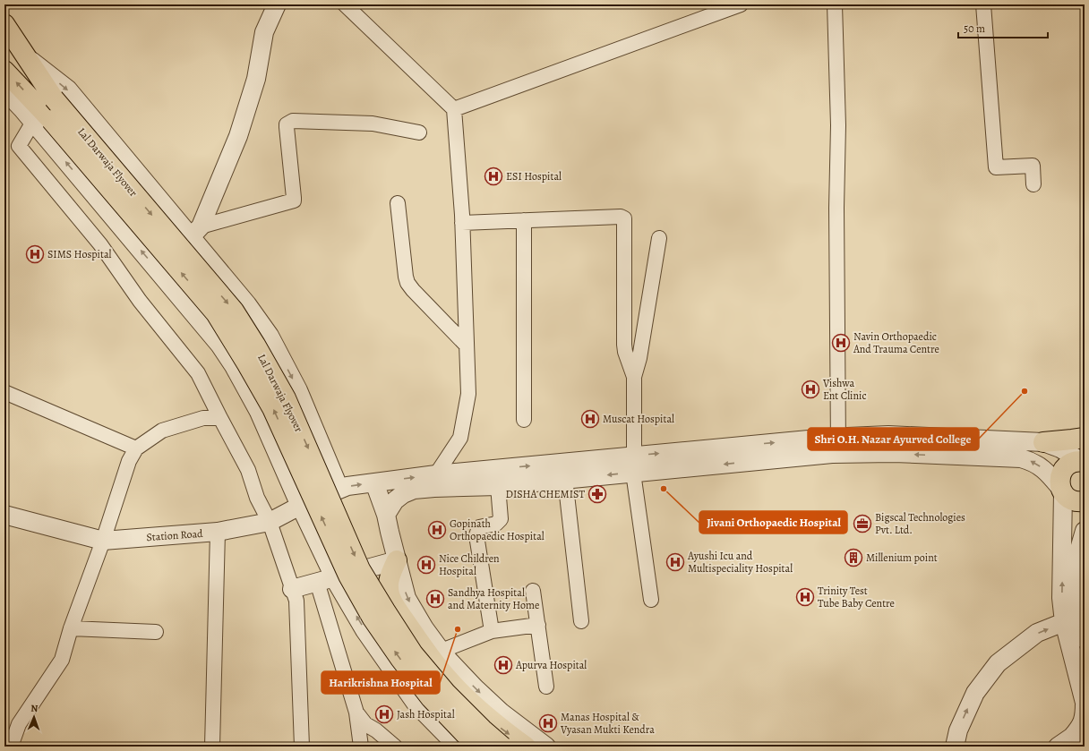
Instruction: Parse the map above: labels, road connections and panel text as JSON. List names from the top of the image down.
{
  "streets": {
    "main road": ["Lal Darwaja Flyover"],
    "street": ["Station Road"]
  },
  "places": {
    "hospital": [
      "ESI Hospital",
      "SIMS Hospital",
      "Navin Orthopaedic And Trauma Centre",
      "Vishwa Ent Clinic",
      "Muscat Hospital",
      "Gopinath Orthopaedic Hospital",
      "Ayushi Icu and Multispeciality Hospital",
      "Nice Children Hospital",
      "Trinity Test Tube Baby Centre",
      "Sandhya Hospital and Maternity Home",
      "Apurva Hospital",
      "Jash Hospital",
      "Manas Hospital & Vyasan Mukti Kendra"
    ],
    "other": ["Shri O.H. Nazar Ayurved College", "Jivani Orthopaedic Hospital", "Harikrishna Hospital"],
    "pharmacy": ["DISHA CHEMIST"],
    "office": ["Bigscal Technologies Pvt. Ltd."],
    "building": ["Millenium point"]
  },
  "scale_bar": "50 m",
  "north": "top"
}
